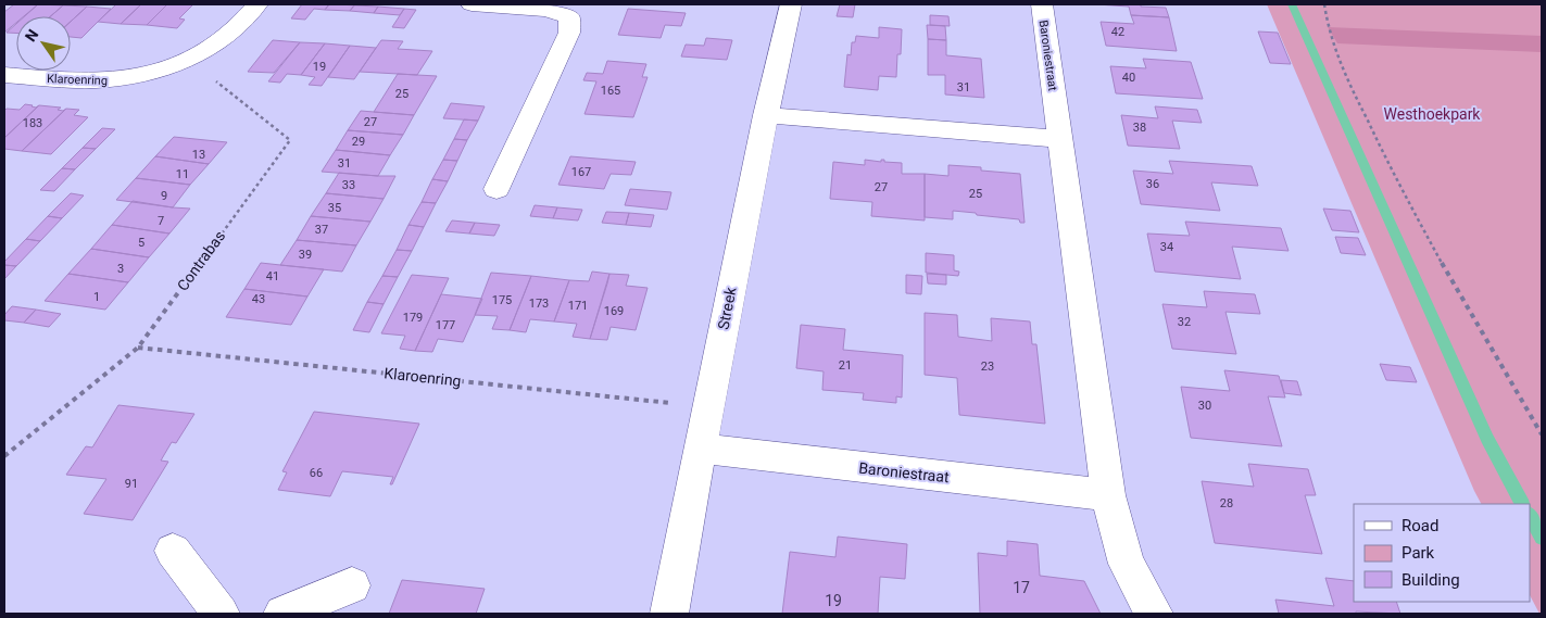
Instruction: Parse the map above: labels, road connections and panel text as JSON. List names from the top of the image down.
{
  "streets": {
    "street": ["Baroniestraat", "Klaroenring", "Streek"],
    "path": ["Contrabas"]
  },
  "crossings": [
    ["Baroniestraat", "Streek"],
    ["Klaroenring", "Contrabas"],
    ["Klaroenring", "Streek"]
  ],
  "parks": ["Westhoekpark"],
  "house_numbers": [
    "42",
    "19",
    "40",
    "31",
    "165",
    "25",
    "27",
    "183",
    "38",
    "29",
    "13",
    "31",
    "167",
    "11",
    "36",
    "33",
    "27",
    "25",
    "9",
    "35",
    "7",
    "37",
    "5",
    "34",
    "39",
    "3",
    "41",
    "1",
    "43",
    "175",
    "173",
    "171",
    "169",
    "179",
    "32",
    "177",
    "21",
    "23",
    "30",
    "66",
    "91",
    "28",
    "17",
    "19"
  ],
  "legend": ["Road", "Park", "Building"],
  "north": "top left"
}
